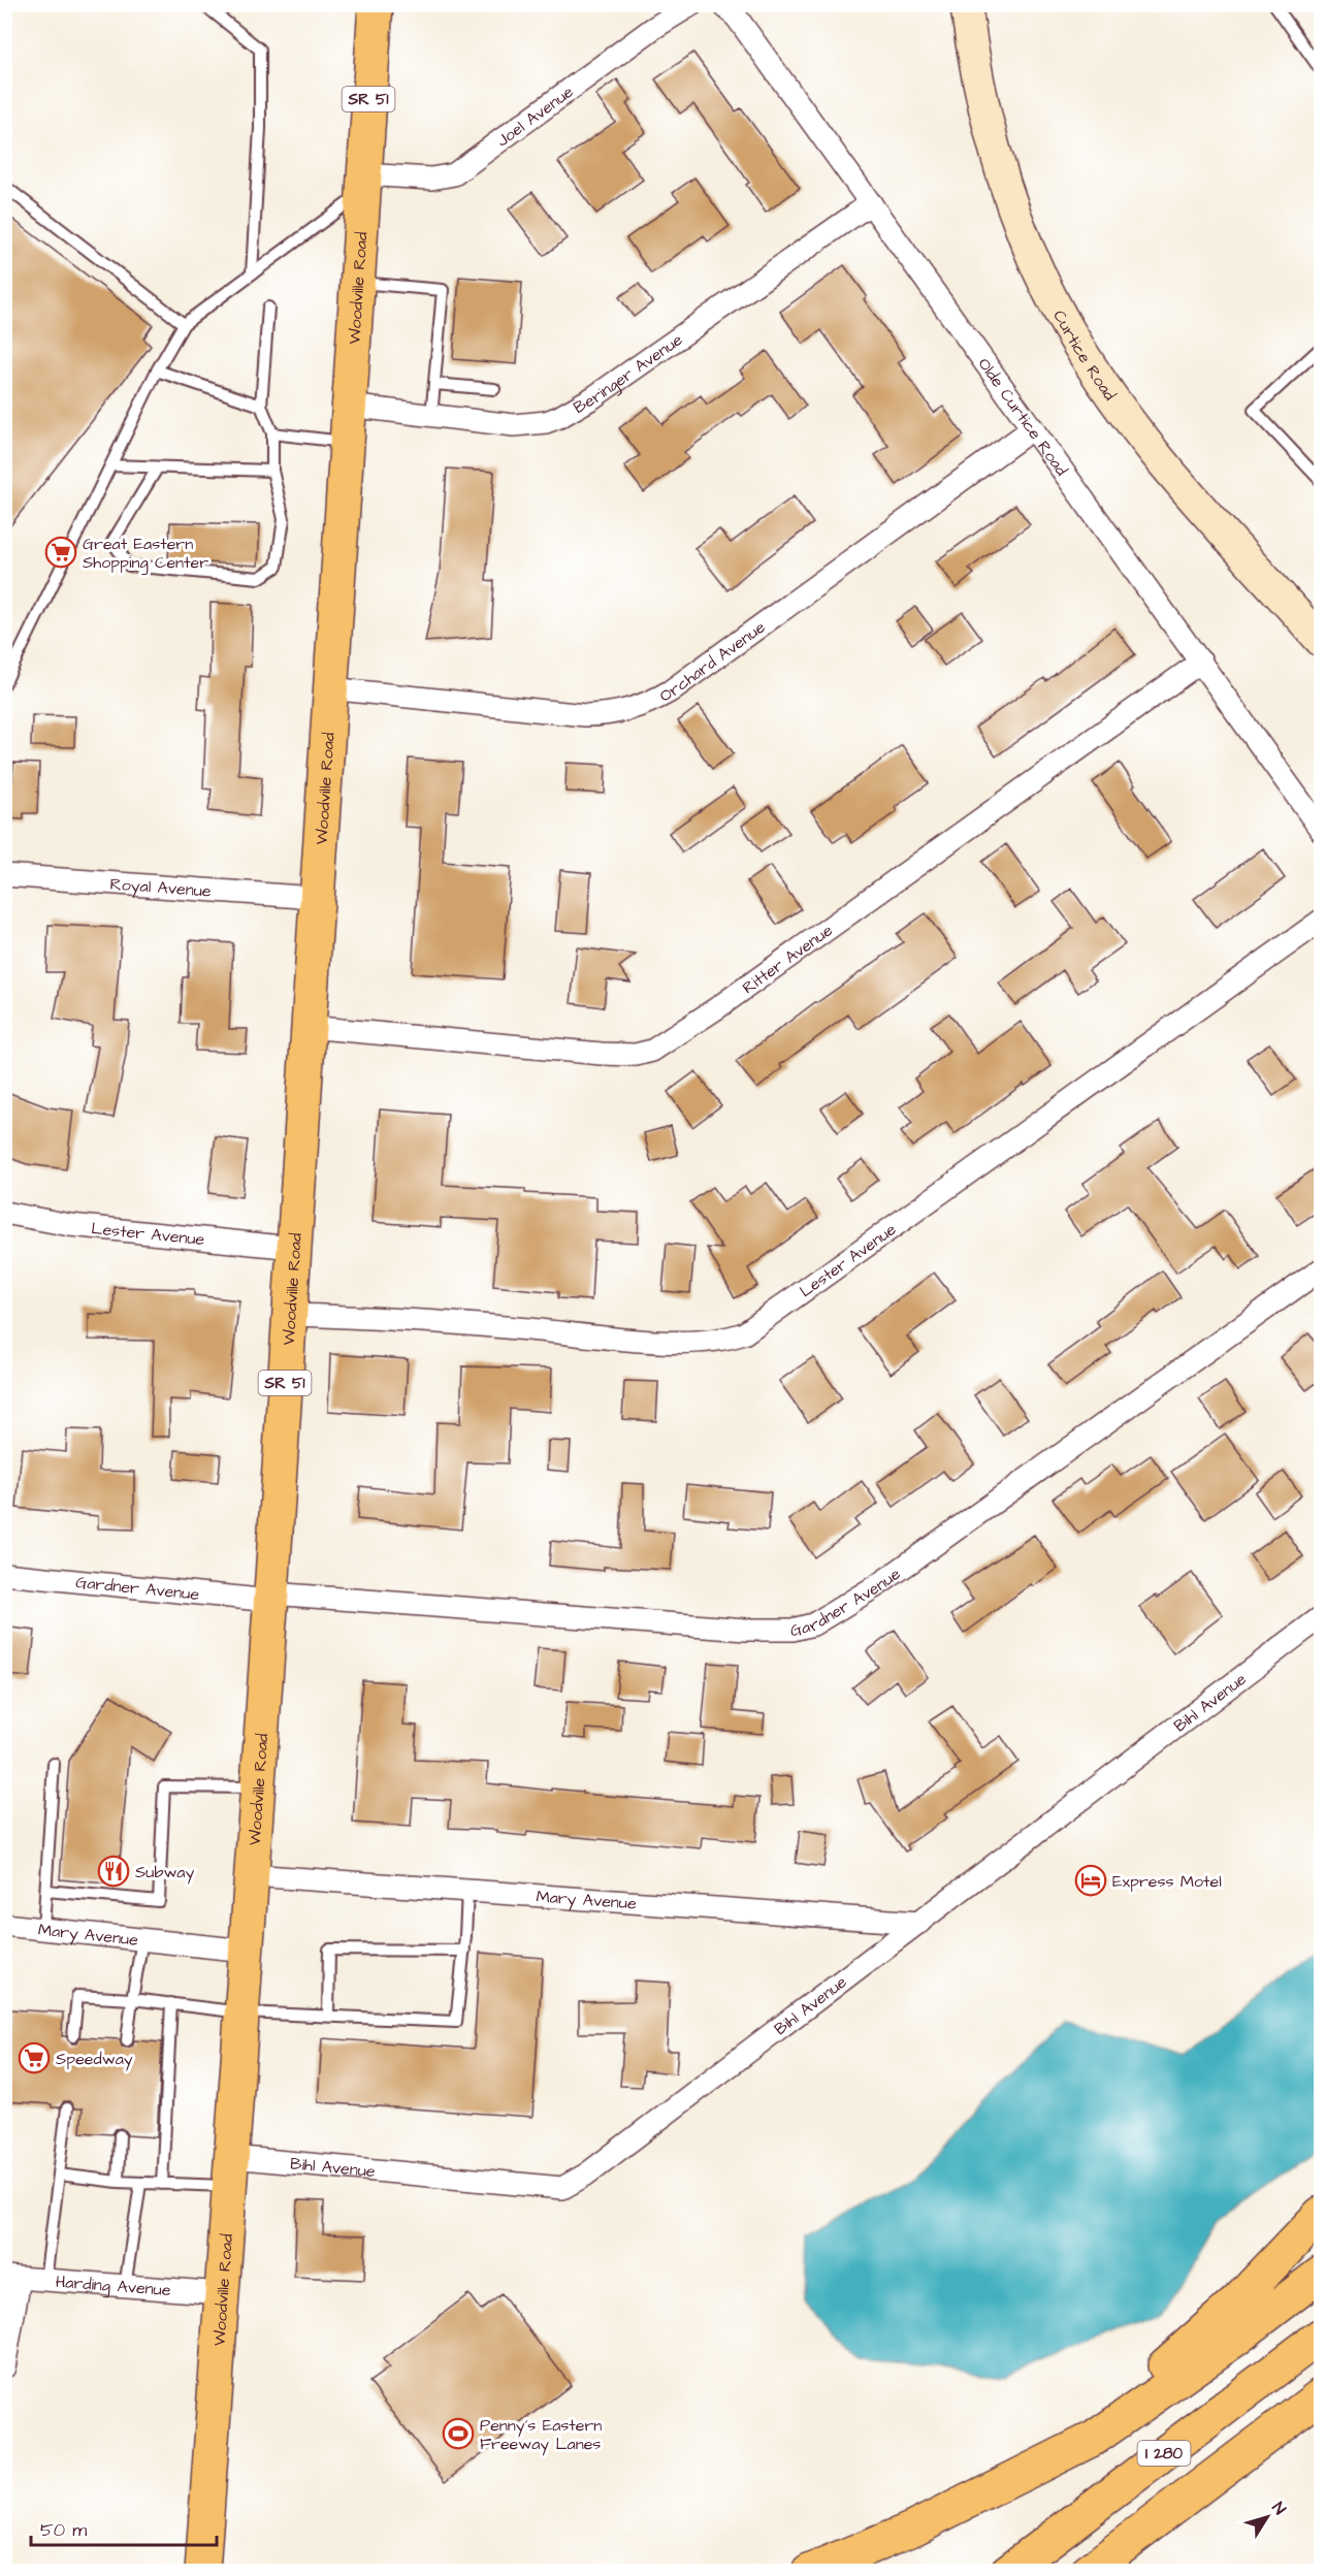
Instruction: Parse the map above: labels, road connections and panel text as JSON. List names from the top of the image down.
{
  "streets": {
    "main road": ["SR 51", "Woodville Road", "I 280"],
    "street": [
      "Joel Avenue",
      "Curtice Road",
      "Beringer Avenue",
      "Olde Curtice Road",
      "Orchard Avenue",
      "Royal Avenue",
      "Ritter Avenue",
      "Lester Avenue",
      "Gardner Avenue",
      "Bihl Avenue",
      "Mary Avenue",
      "Harding Avenue"
    ]
  },
  "crossings": [
    ["Joel Avenue", "Woodville Road"],
    ["Woodville Road", "Beringer Avenue"],
    ["Woodville Road", "Orchard Avenue"],
    ["Woodville Road", "Royal Avenue"],
    ["Woodville Road", "Ritter Avenue"],
    ["Woodville Road", "Lester Avenue"],
    ["Woodville Road", "Gardner Avenue"],
    ["Woodville Road", "Bihl Avenue"],
    ["Woodville Road", "Mary Avenue"],
    ["Woodville Road", "Harding Avenue"],
    ["Beringer Avenue", "Olde Curtice Road"],
    ["Olde Curtice Road", "Orchard Avenue"],
    ["Olde Curtice Road", "Ritter Avenue"],
    ["Bihl Avenue", "Mary Avenue"]
  ],
  "places": {
    "supermarket": ["Great Eastern Shopping Center", "Speedway"],
    "restaurant": ["Subway"],
    "hotel": ["Express Motel"],
    "sports": ["Penny's Eastern Freeway Lanes"]
  },
  "scale_bar": "50 m",
  "north": "top right"
}
